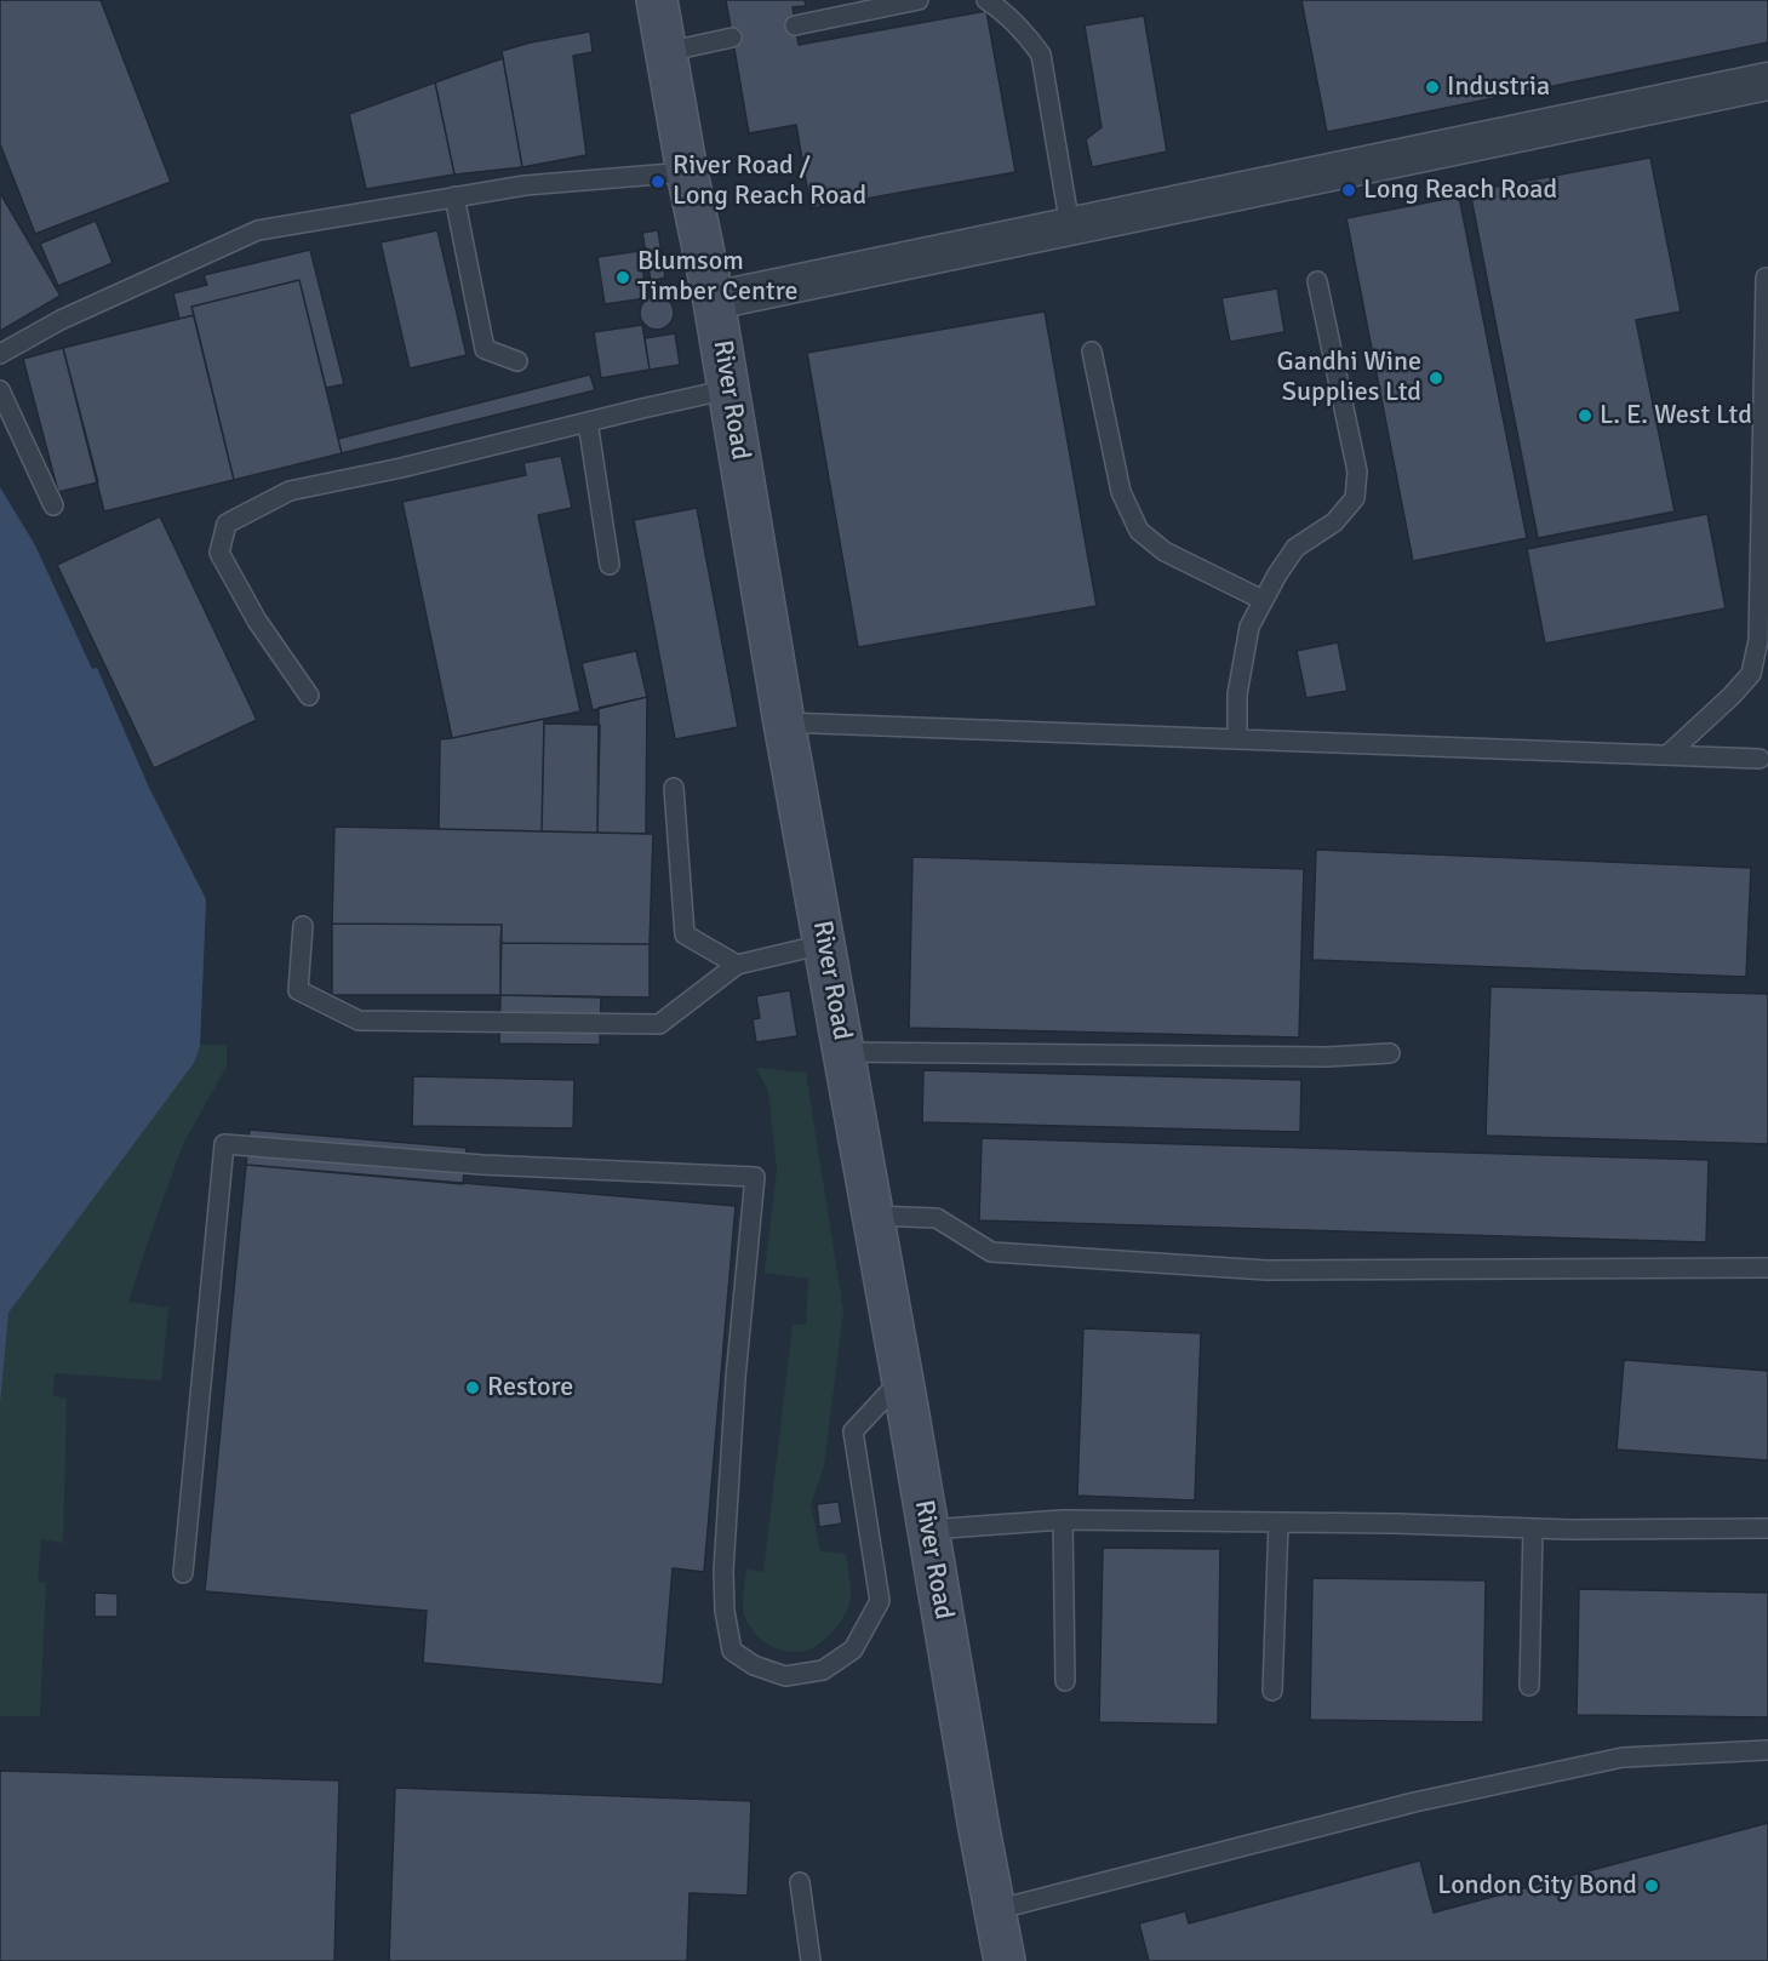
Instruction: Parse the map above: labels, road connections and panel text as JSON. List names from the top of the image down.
{
  "streets": {
    "street": ["River Road"]
  },
  "places": [
    "Industria",
    "River Road / Long Reach Road",
    "Long Reach Road",
    "Blumsom Timber Centre",
    "Gandhi Wine Supplies Ltd",
    "L. E. West Ltd",
    "Restore",
    "London City Bond"
  ]
}
